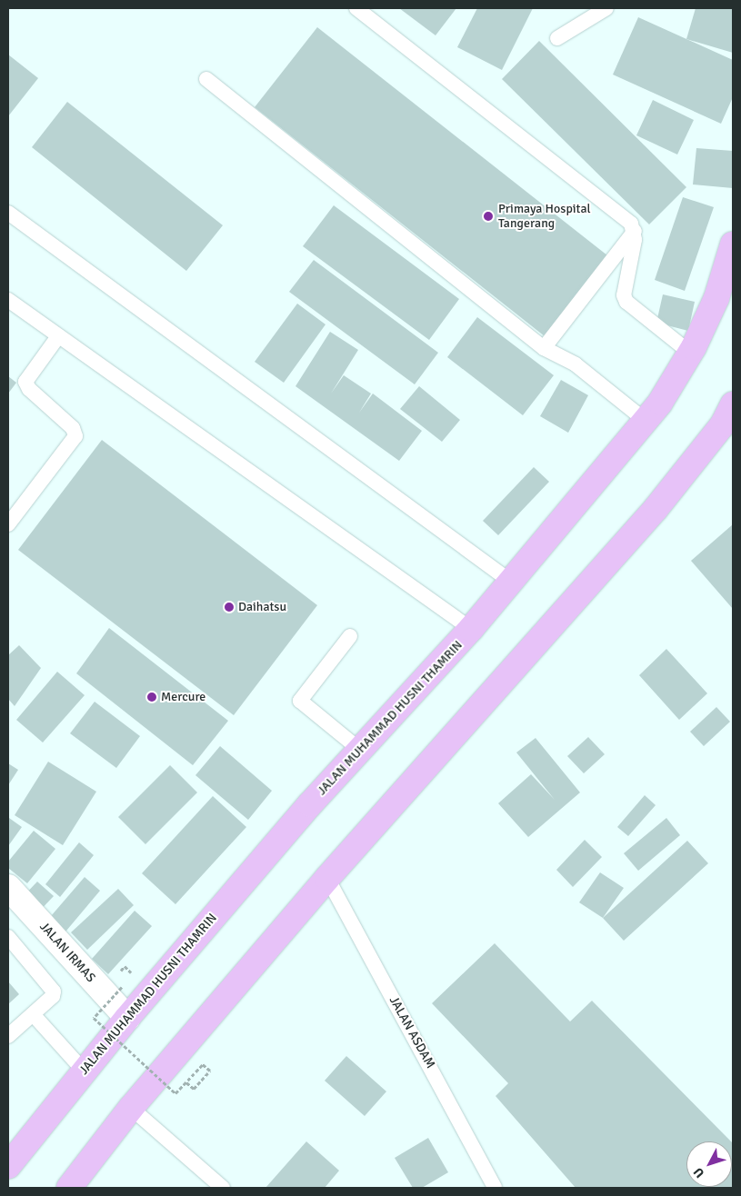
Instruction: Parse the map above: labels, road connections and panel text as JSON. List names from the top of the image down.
{
  "streets": {
    "main road": ["JALAN MUHAMMAD HUSNI THAMRIN"],
    "street": ["JALAN IRMAS"],
    "lane": ["JALAN ASDAM"]
  },
  "crossings": [
    ["JALAN MUHAMMAD HUSNI THAMRIN", "JALAN IRMAS"]
  ],
  "places": ["Primaya Hospital Tangerang", "Daihatsu", "Mercure"],
  "north": "bottom left"
}
